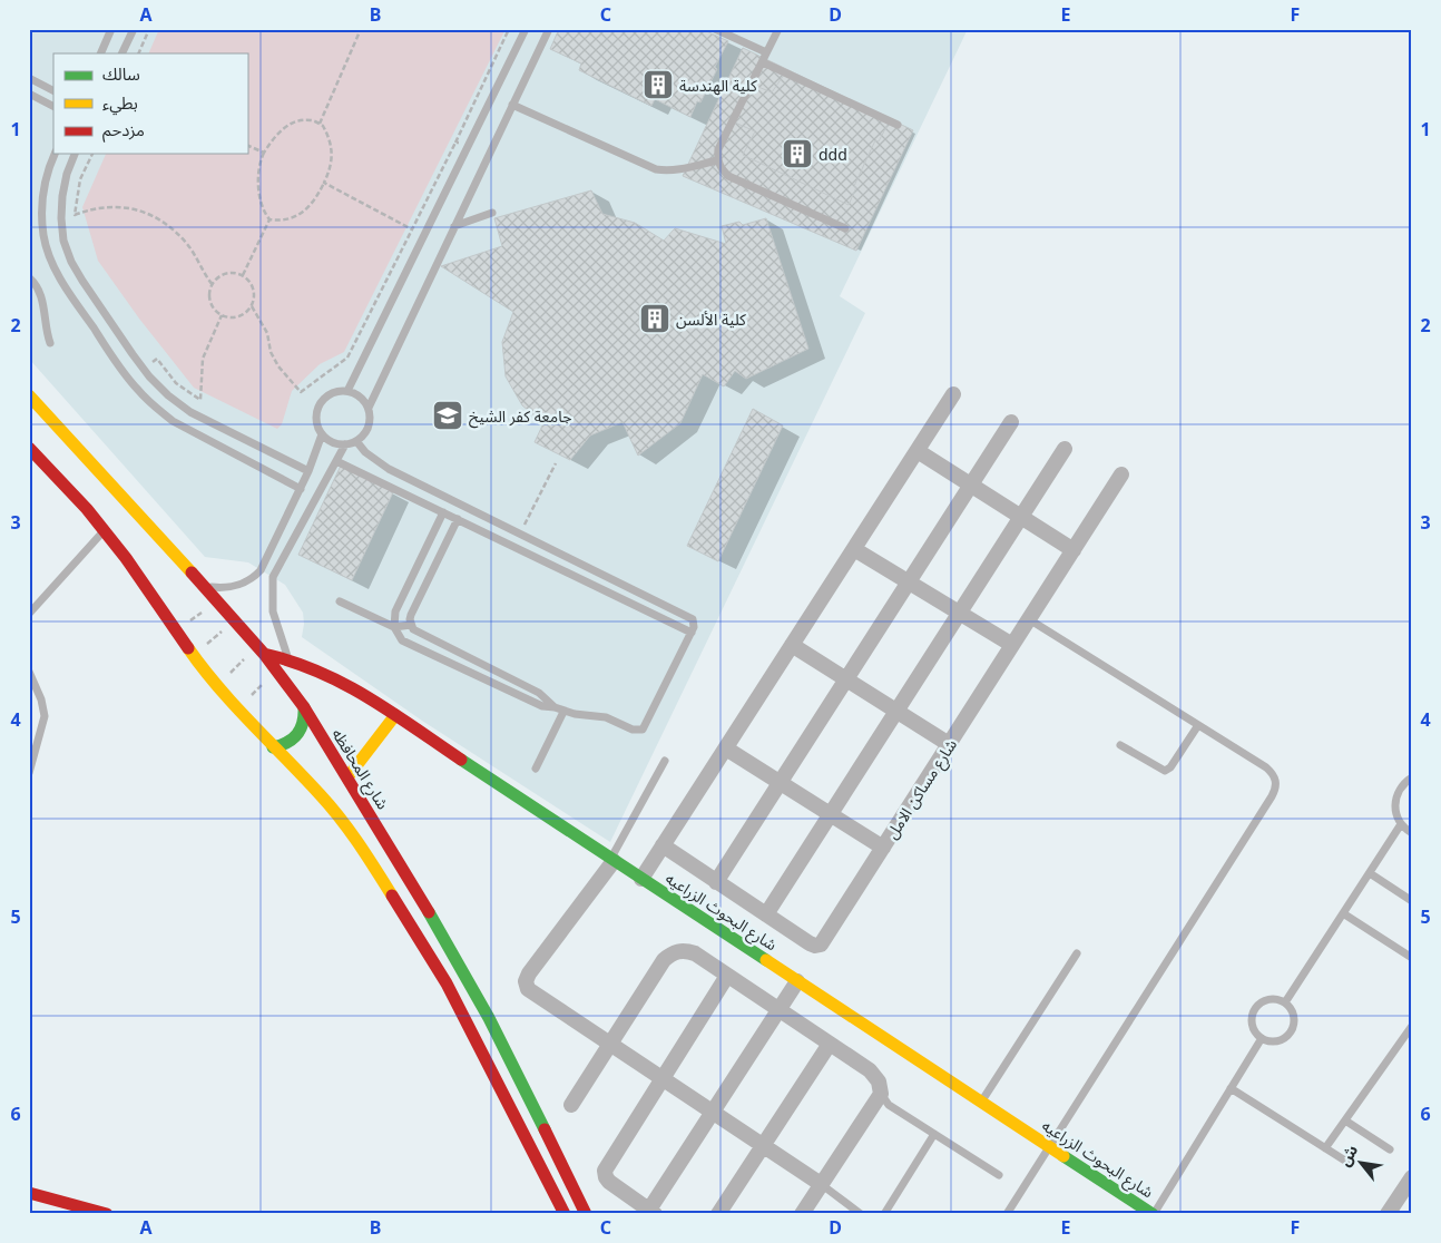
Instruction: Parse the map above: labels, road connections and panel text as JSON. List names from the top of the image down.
{
  "streets": {
    "main road": ["شارع المحافظه", "شارع البحوث الزراعيه"],
    "street": ["شارع مساكن الامل"]
  },
  "crossings": [
    ["شارع المحافظه", "شارع البحوث الزراعيه"]
  ],
  "places": {
    "building": ["كلية الهندسة", "ddd", "كلية الألسن"],
    "school or university": ["جامعة كفر الشيخ"]
  },
  "legend": ["سالك", "بطيء", "مزدحم"],
  "north": "top left",
  "grid": {
    "columns": [
      "A",
      "B",
      "C",
      "D",
      "E",
      "F"
    ],
    "rows": [
      "1",
      "2",
      "3",
      "4",
      "5",
      "6"
    ]
  }
}
